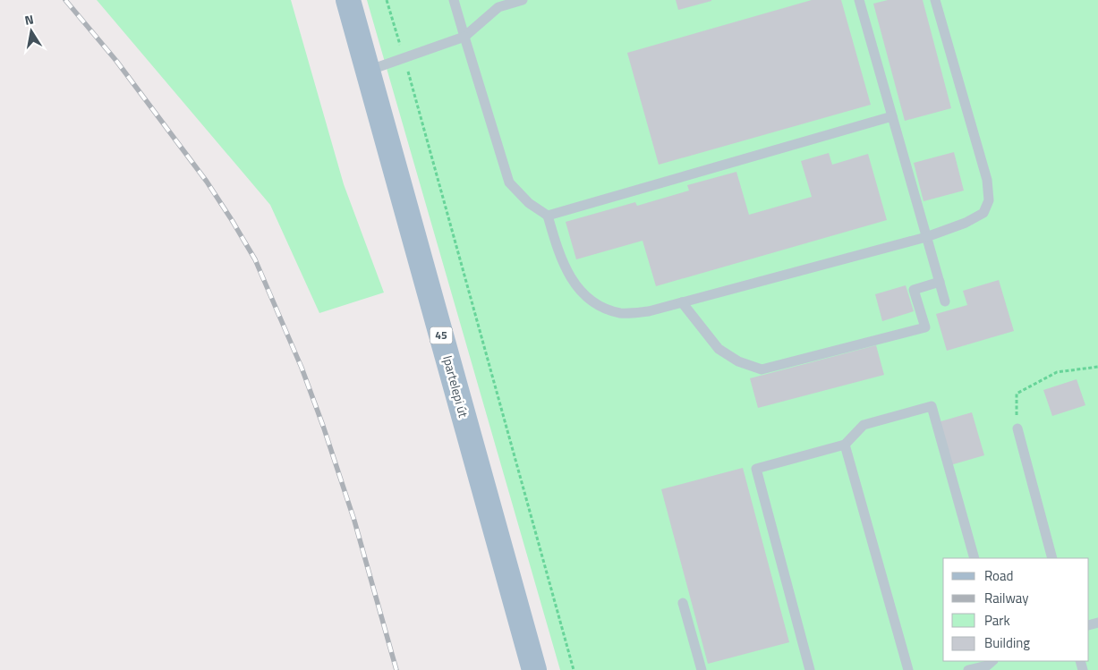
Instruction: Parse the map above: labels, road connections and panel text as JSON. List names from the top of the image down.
{
  "streets": {
    "main road": ["45", "Ipartelepi út"]
  },
  "legend": [
    "Road",
    "Railway",
    "Park",
    "Building"
  ],
  "north": "top"
}
